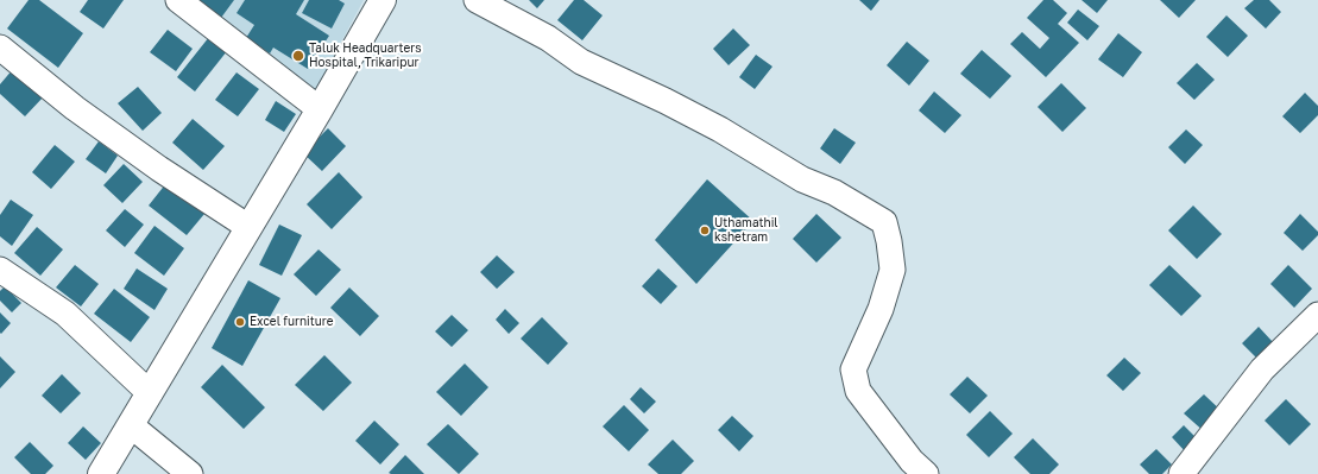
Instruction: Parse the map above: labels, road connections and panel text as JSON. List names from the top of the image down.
{
  "places": ["Taluk Headquarters Hospital, Trikaripur", "Uthamathil kshetram", "Excel furniture"]
}
